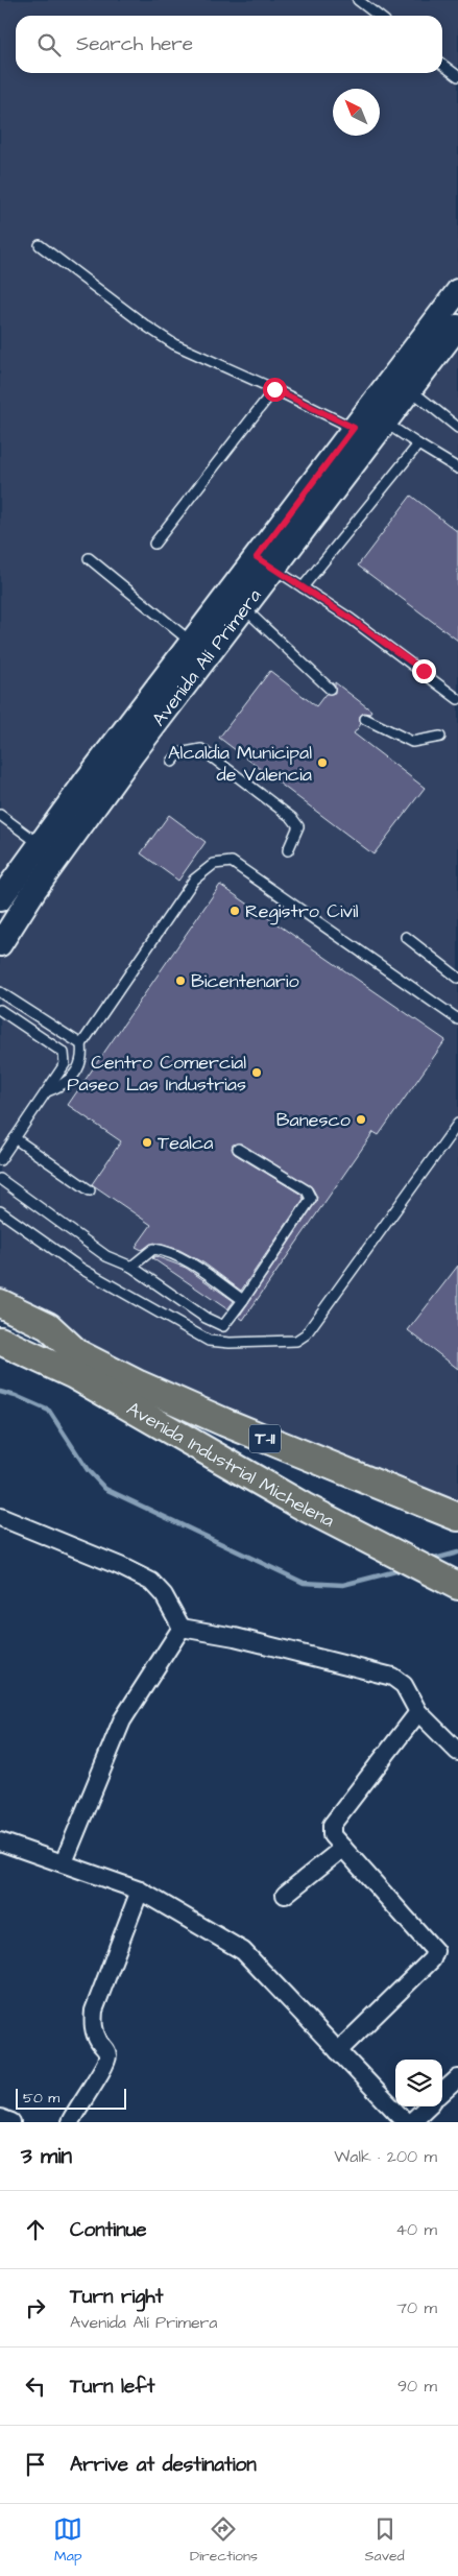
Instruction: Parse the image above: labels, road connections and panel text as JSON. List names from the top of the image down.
{
  "streets": {
    "main road": ["Avenida Alí Primera", "T-11", "Avenida Industrial Michelena"]
  },
  "crossings": [
    ["T-11", "Avenida Industrial Michelena"]
  ],
  "places": [
    "Alcaldia Municipal de Valencia",
    "Registro Civil",
    "Bicentenario",
    "Centro Comercial Paseo Las Industrias",
    "Banesco",
    "Tealca"
  ],
  "scale_bar": "50 m",
  "north": "top left",
  "page": {
    "search": "Search here",
    "scale": "50 m",
    "heading": ["3 min", "Walk · 200 m"],
    "list": [
      ["Continue", "40 m"],
      ["Turn right", "Avenida Alí Primera", "70 m"],
      ["Turn left", "90 m"],
      "Arrive at destination"
    ],
    "nav": ["Map", "Directions", "Saved"]
  }
}
